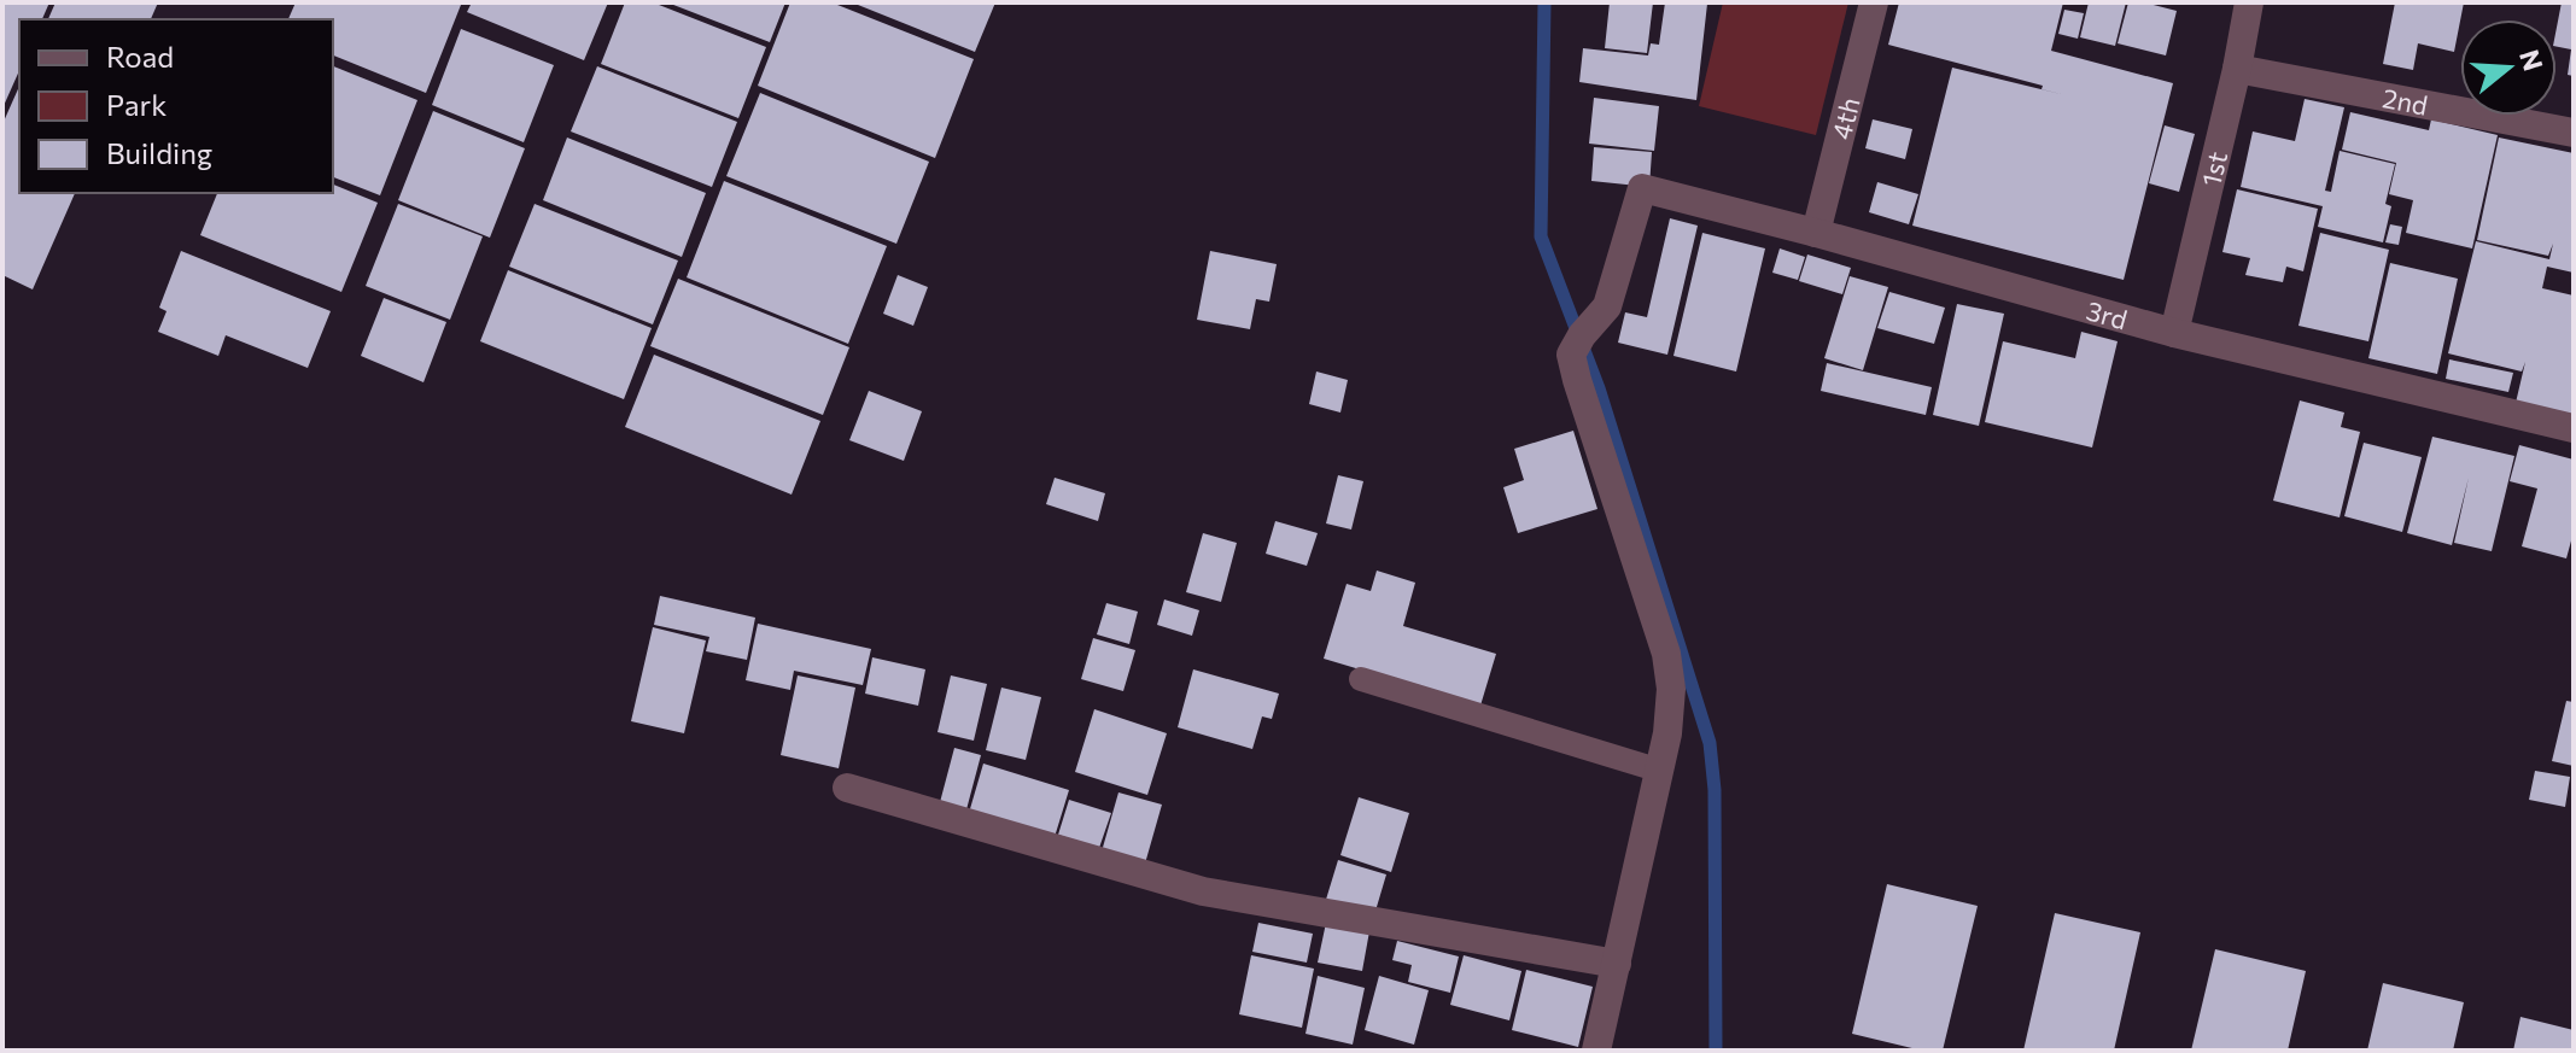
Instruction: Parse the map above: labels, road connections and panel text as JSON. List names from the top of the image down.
{
  "streets": {
    "street": [
      "2nd",
      "4th",
      "1st",
      "3rd"
    ]
  },
  "crossings": [
    ["2nd", "1st"],
    ["4th", "3rd"],
    ["1st", "3rd"]
  ],
  "legend": ["Road", "Park", "Building"],
  "north": "right"
}
